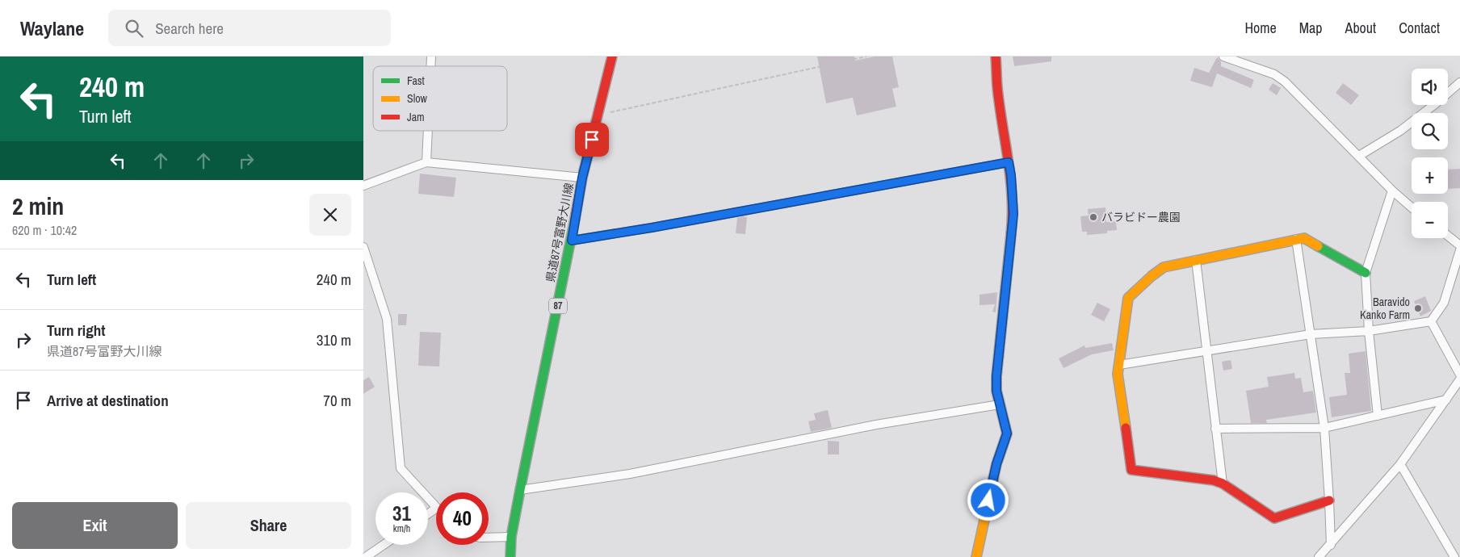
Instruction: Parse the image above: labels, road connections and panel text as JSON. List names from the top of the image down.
{
  "streets": {
    "street": ["県道87号富野大川線", "87"]
  },
  "places": ["バラビドー農園", "Baravido Kanko Farm"],
  "legend": ["Fast", "Slow", "Jam"],
  "page": {
    "header": "Waylane",
    "search": "Search here",
    "nav": [
      "Home",
      "Map",
      "About",
      "Contact"
    ],
    "turn": ["240 m", "Turn left"],
    "map_buttons": ["+", "−"],
    "heading": ["2 min", "620 m · 10:42"],
    "list": [
      {
        "name": "Turn left",
        "value": "240 m"
      },
      {
        "name": "Turn right",
        "note": "県道87号富野大川線",
        "value": "310 m"
      },
      {
        "name": "Arrive at destination",
        "value": "70 m"
      }
    ],
    "speed": "31 km/h",
    "limit": "40",
    "buttons": ["Exit", "Share"]
  }
}
